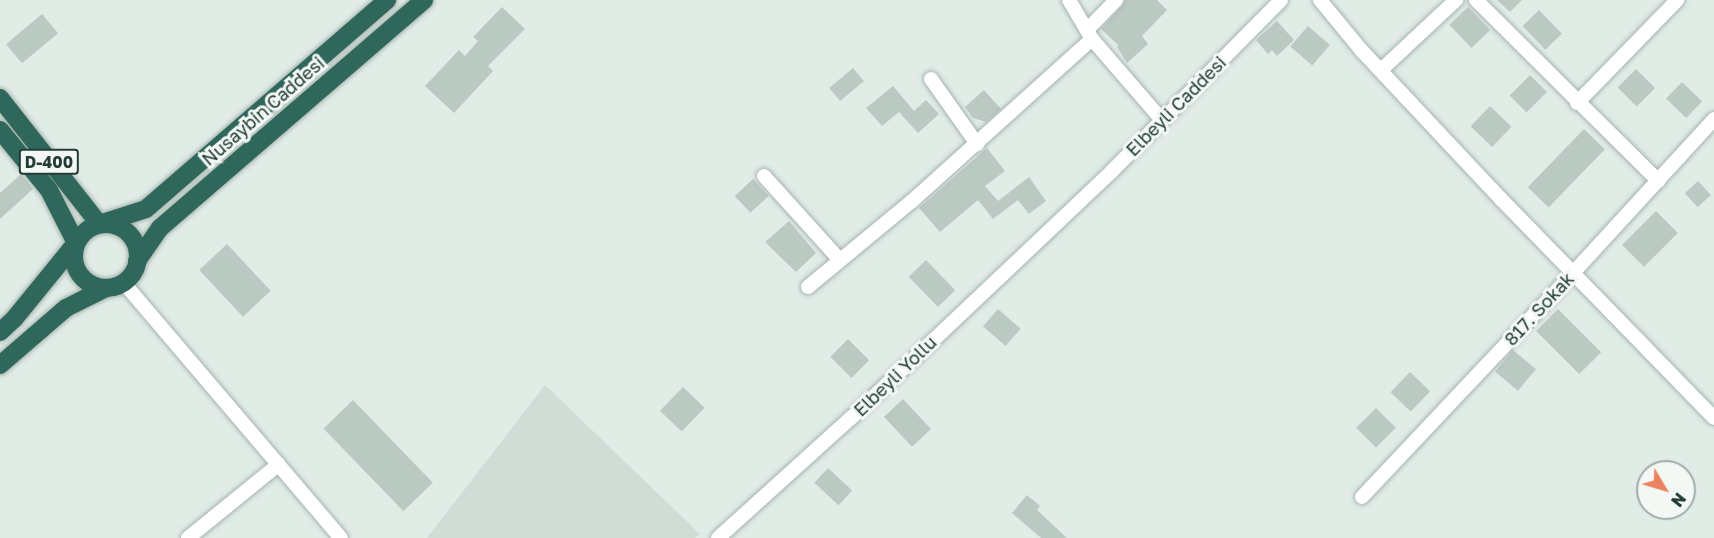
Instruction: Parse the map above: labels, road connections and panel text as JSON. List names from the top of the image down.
{
  "streets": {
    "highway": ["Nusaybin Caddesi", "D-400"],
    "street": ["Elbeyli Caddesi", "817. Sokak", "Elbeyli Yollu"]
  },
  "crossings": [
    ["Elbeyli Caddesi", "Elbeyli Yollu"],
    ["Nusaybin Caddesi", "D-400"]
  ],
  "north": "bottom right"
}
